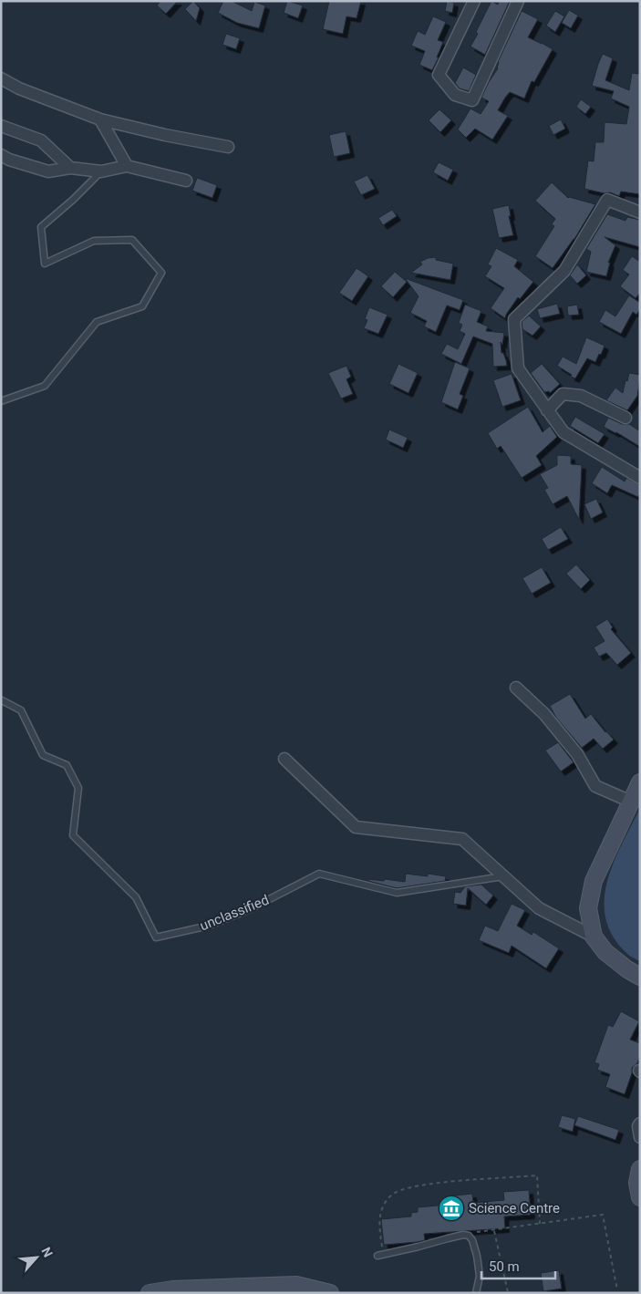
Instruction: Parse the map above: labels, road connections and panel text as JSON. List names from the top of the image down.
{
  "streets": {
    "lane": ["unclassified"]
  },
  "places": {
    "museum": ["Science Centre"]
  },
  "scale_bar": "50 m",
  "north": "top right"
}
